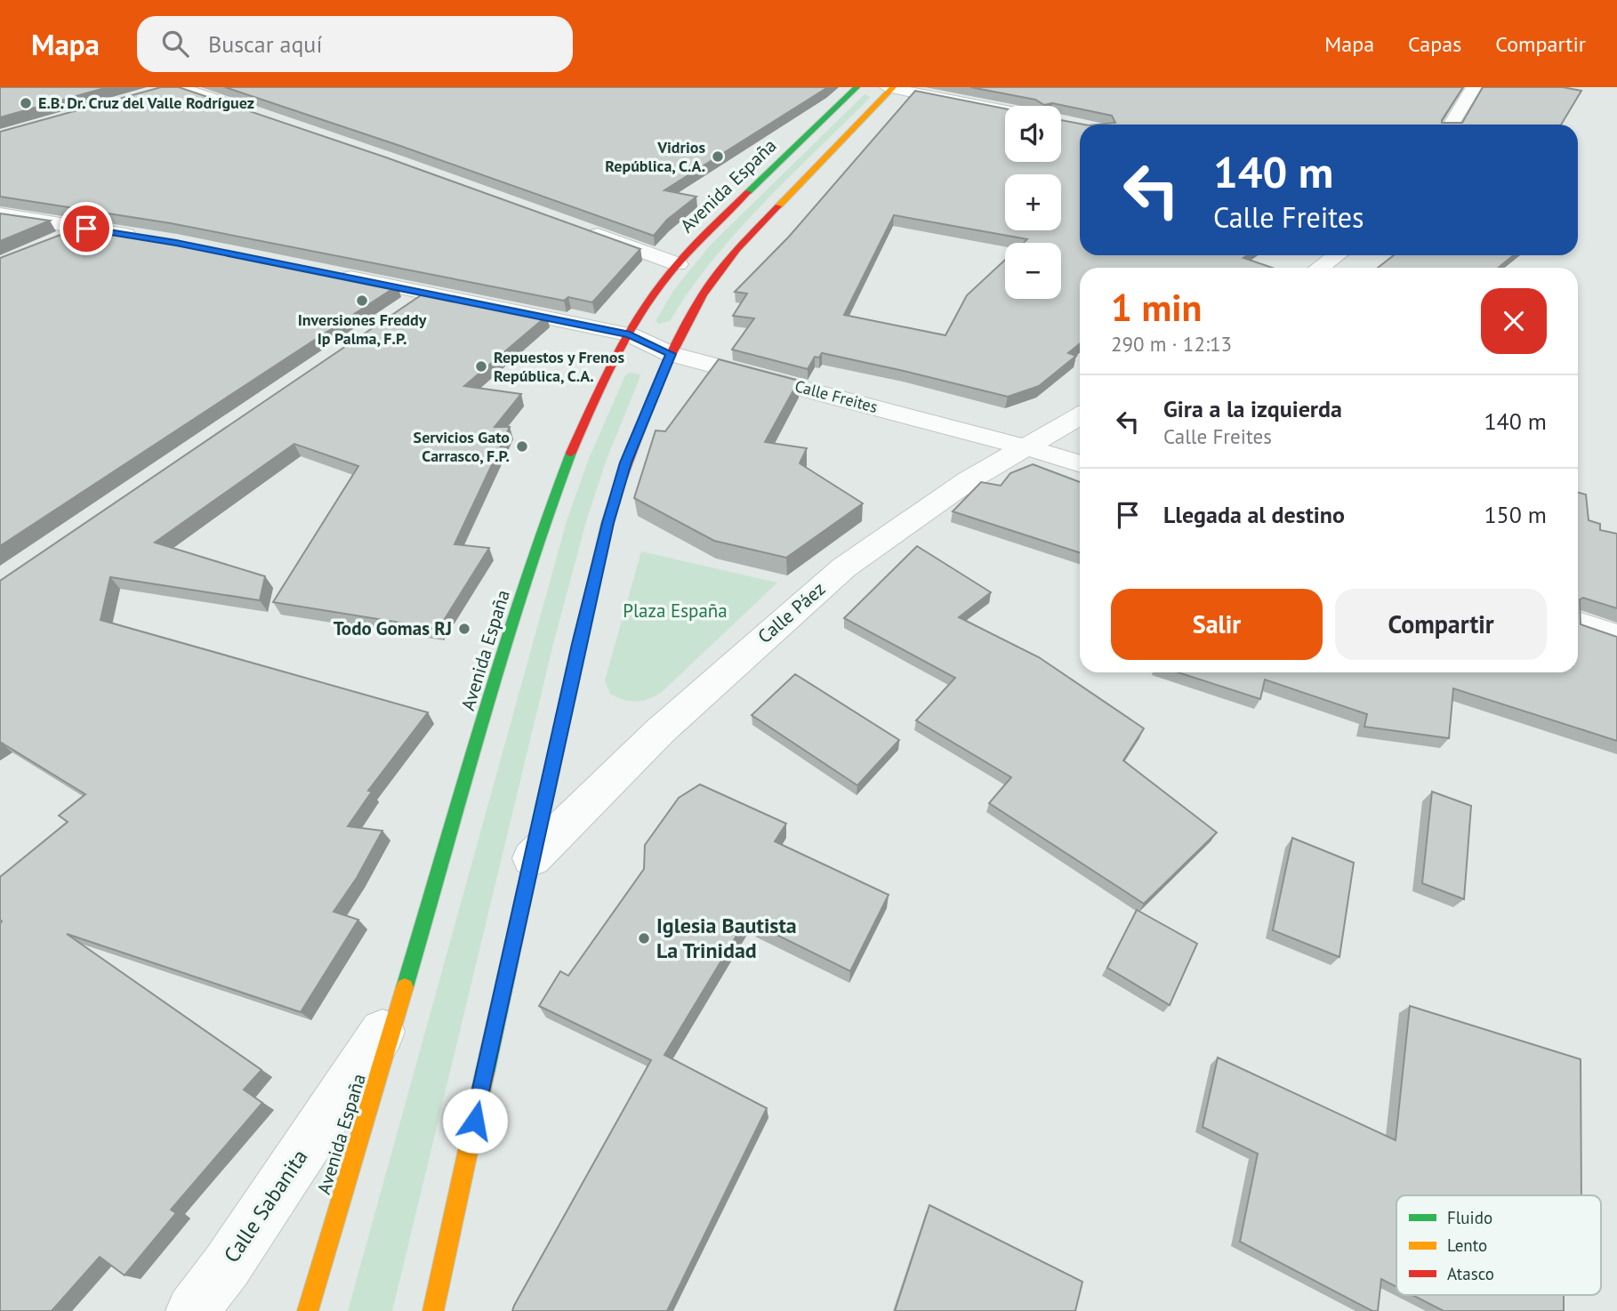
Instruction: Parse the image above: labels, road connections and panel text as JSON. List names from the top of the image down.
{
  "streets": {
    "main road": ["Avenida España"],
    "street": ["Calle Freites", "Calle Páez", "Calle Sabanita"]
  },
  "crossings": [
    ["Avenida España", "Calle Freites"],
    ["Avenida España", "Calle Sabanita"],
    ["Calle Freites", "Calle Páez"]
  ],
  "parks": ["Plaza España"],
  "places": [
    "E.B. Dr. Cruz del Valle Rodríguez",
    "Vidrios República, C.A.",
    "Inversiones Freddy Ip Palma, F.P.",
    "Repuestos y Frenos República, C.A.",
    "Servicios Gato Carrasco, F.P.",
    "Todo Gomas RJ",
    "Iglesia Bautista La Trinidad"
  ],
  "legend": ["Fluido", "Lento", "Atasco"],
  "page": {
    "header": "Mapa",
    "search": "Buscar aquí",
    "nav": ["Mapa", "Capas", "Compartir"],
    "map_buttons": ["+", "−"],
    "turn": ["140 m", "Calle Freites"],
    "heading": ["1 min", "290 m · 12:13"],
    "list": [
      {
        "name": "Gira a la izquierda",
        "note": "Calle Freites",
        "value": "140 m"
      },
      {
        "name": "Llegada al destino",
        "value": "150 m"
      }
    ],
    "buttons": ["Salir", "Compartir"]
  }
}
